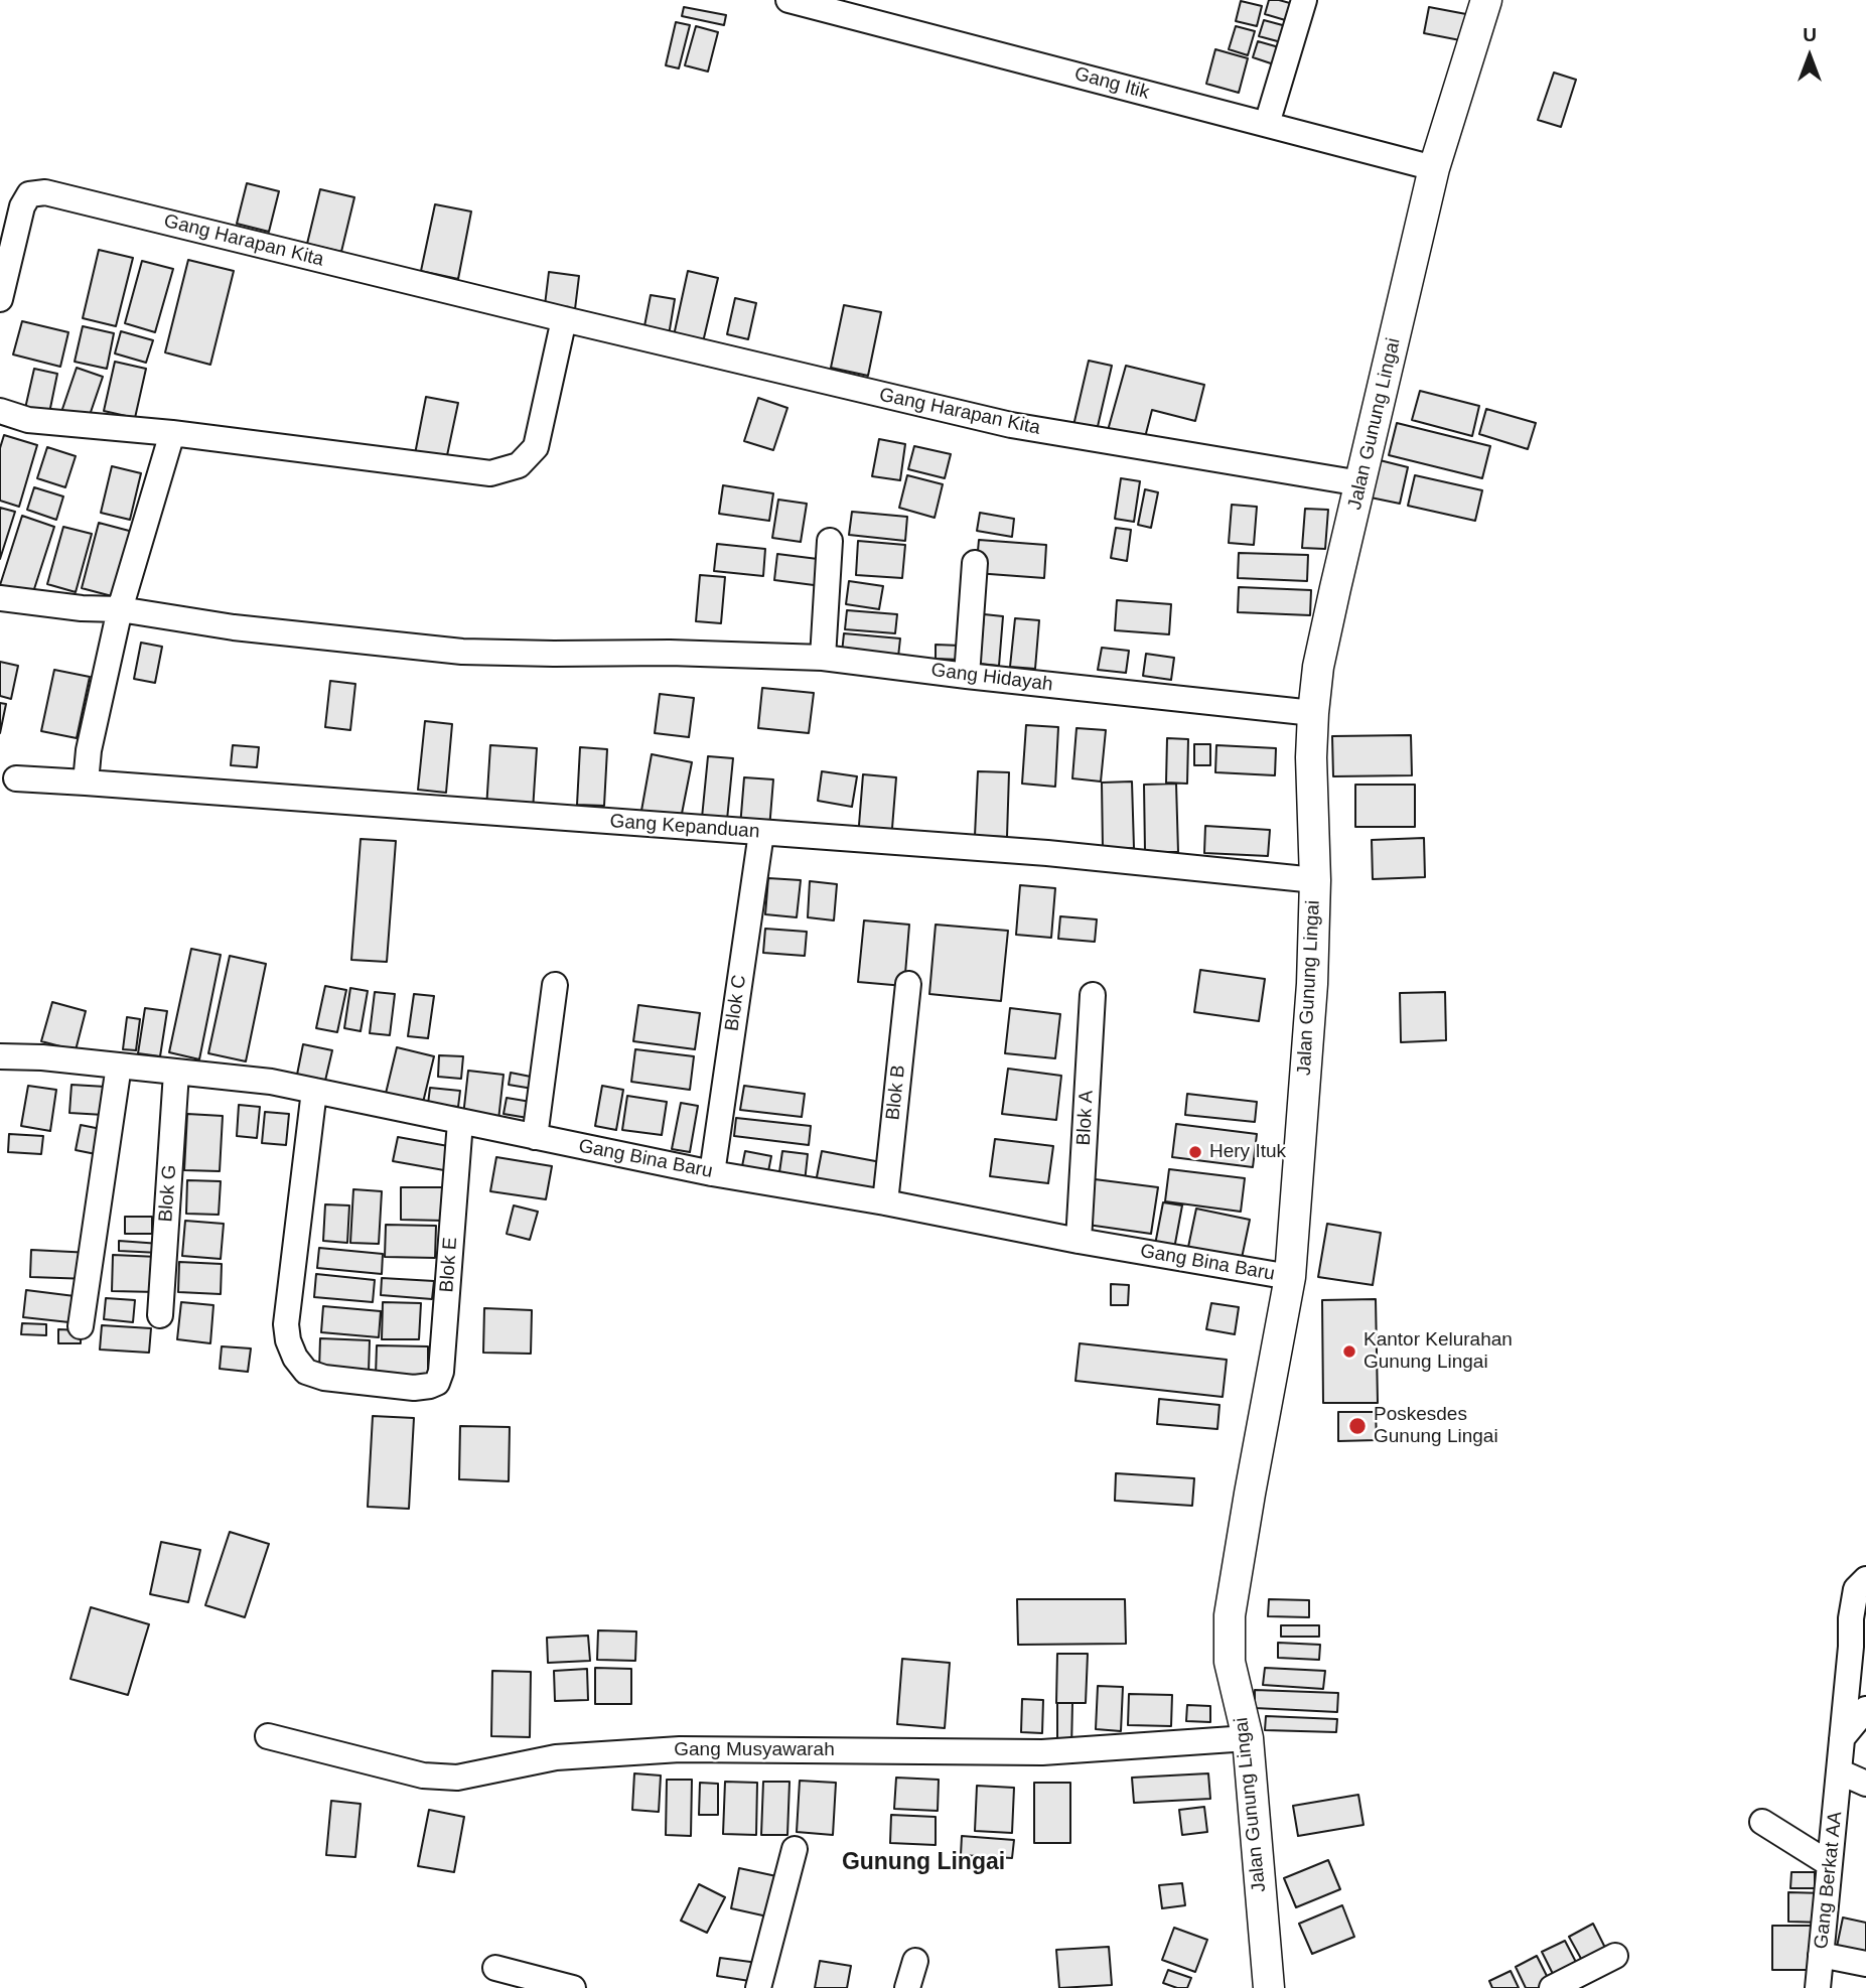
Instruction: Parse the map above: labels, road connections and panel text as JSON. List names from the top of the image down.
{
  "streets": {
    "street": [
      "Gang Itik",
      "Gang Harapan Kita",
      "Jalan Gunung Lingai",
      "Gang Hidayah",
      "Gang Kepanduan",
      "Blok C",
      "Blok B",
      "Blok A",
      "Gang Bina Baru",
      "Blok G",
      "Blok E",
      "Gang Musyawarah",
      "Gang Berkat AA"
    ]
  },
  "crossings": [
    ["Gang Itik", "Jalan Gunung Lingai"],
    ["Gang Harapan Kita", "Jalan Gunung Lingai"],
    ["Jalan Gunung Lingai", "Gang Hidayah"],
    ["Jalan Gunung Lingai", "Gang Kepanduan"],
    ["Jalan Gunung Lingai", "Gang Bina Baru"],
    ["Jalan Gunung Lingai", "Gang Musyawarah"],
    ["Gang Kepanduan", "Blok C"],
    ["Blok C", "Gang Bina Baru"],
    ["Blok B", "Gang Bina Baru"],
    ["Blok A", "Gang Bina Baru"],
    ["Gang Bina Baru", "Blok G"],
    ["Gang Bina Baru", "Blok E"]
  ],
  "districts": ["Gunung Lingai"],
  "places": ["Hery Ituk", "Kantor Kelurahan Gunung Lingai", "Poskesdes Gunung Lingai"],
  "north": "top"
}
